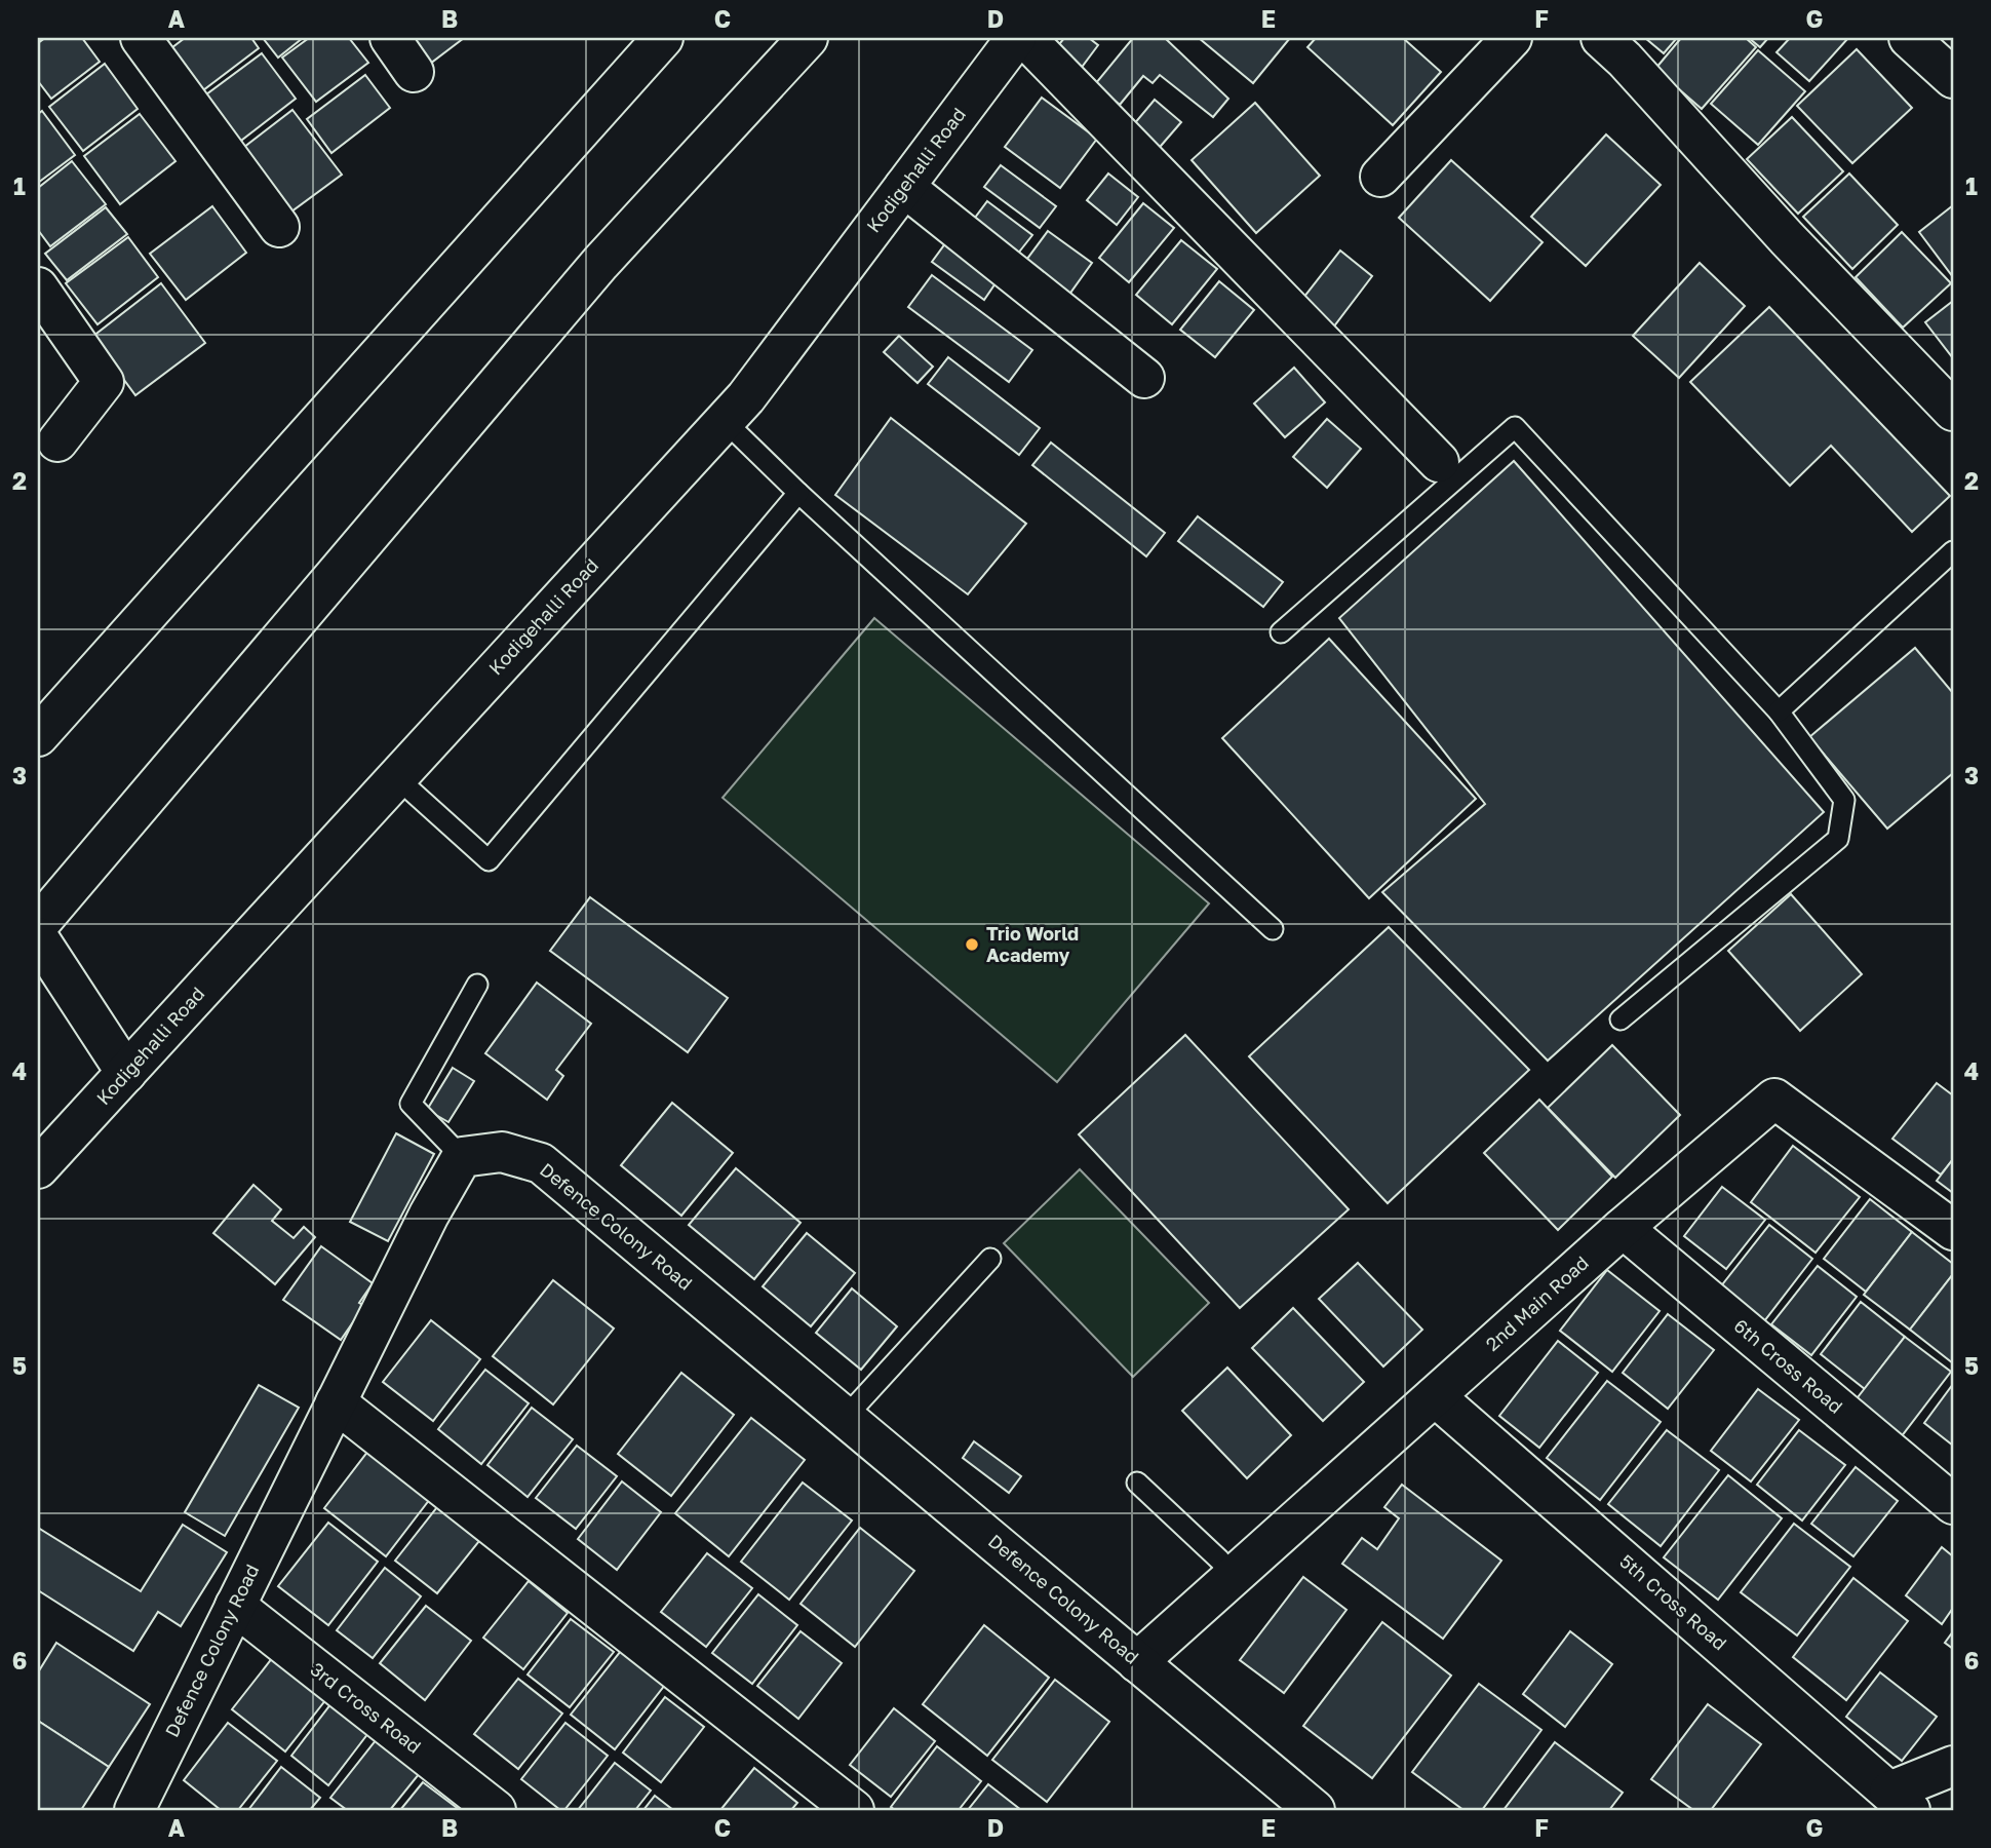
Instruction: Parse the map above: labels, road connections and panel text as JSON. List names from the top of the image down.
{
  "streets": {
    "street": [
      "Kodigehalli Road",
      "Defence Colony Road",
      "2nd Main Road",
      "6th Cross Road",
      "5th Cross Road",
      "3rd Cross Road"
    ]
  },
  "crossings": [
    ["Defence Colony Road", "2nd Main Road"],
    ["Defence Colony Road", "3rd Cross Road"],
    ["2nd Main Road", "6th Cross Road"],
    ["2nd Main Road", "5th Cross Road"]
  ],
  "places": ["Trio World Academy"],
  "grid": {
    "columns": [
      "A",
      "B",
      "C",
      "D",
      "E",
      "F",
      "G"
    ],
    "rows": [
      "1",
      "2",
      "3",
      "4",
      "5",
      "6"
    ]
  }
}
